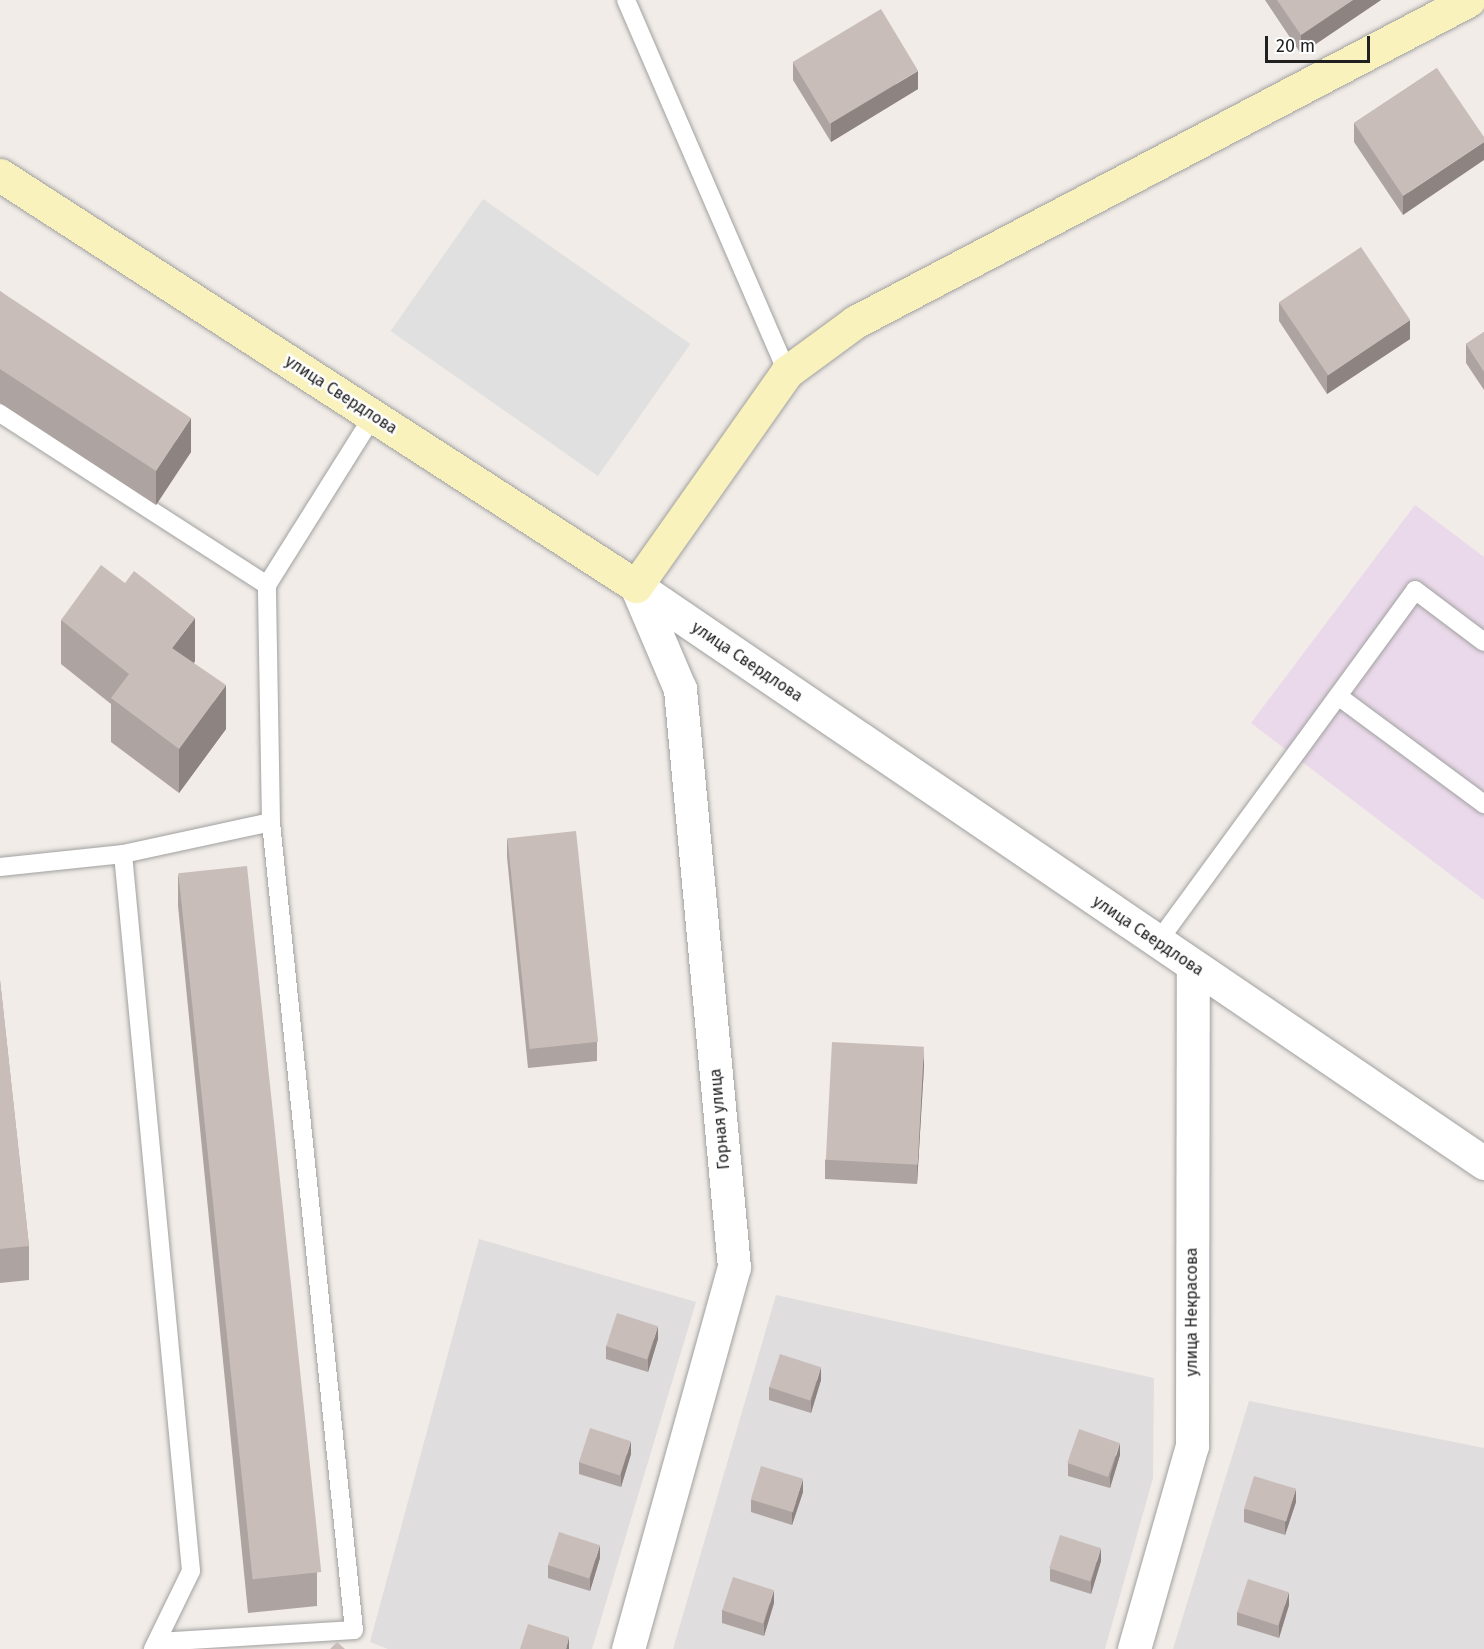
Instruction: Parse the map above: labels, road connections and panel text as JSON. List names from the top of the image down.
{
  "streets": {
    "street": ["улица Свердлова", "Горная улица", "улица Некрасова"]
  },
  "crossings": [
    ["улица Свердлова", "Горная улица"],
    ["улица Свердлова", "улица Некрасова"]
  ],
  "scale_bar": "20 m"
}
